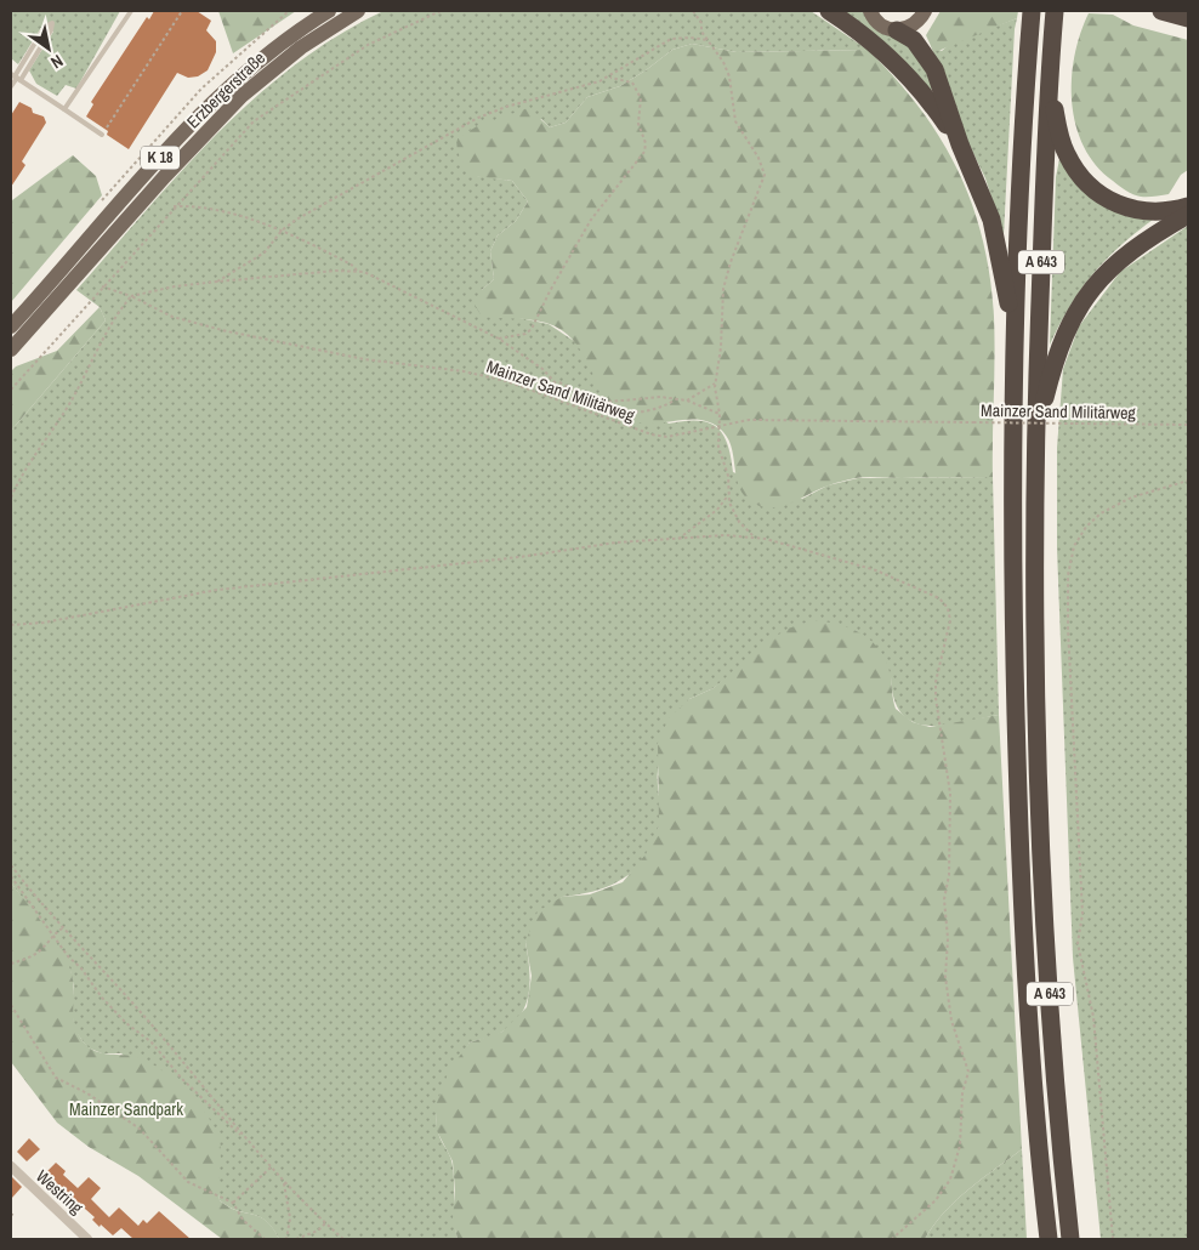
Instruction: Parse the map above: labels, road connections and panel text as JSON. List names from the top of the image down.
{
  "streets": {
    "highway": ["A 643"],
    "main road": ["Erzbergerstraße", "K 18"],
    "street": ["Westring"],
    "path": ["Mainzer Sand Militärweg"]
  },
  "parks": ["Mainzer Sandpark"],
  "north": "bottom right"
}
